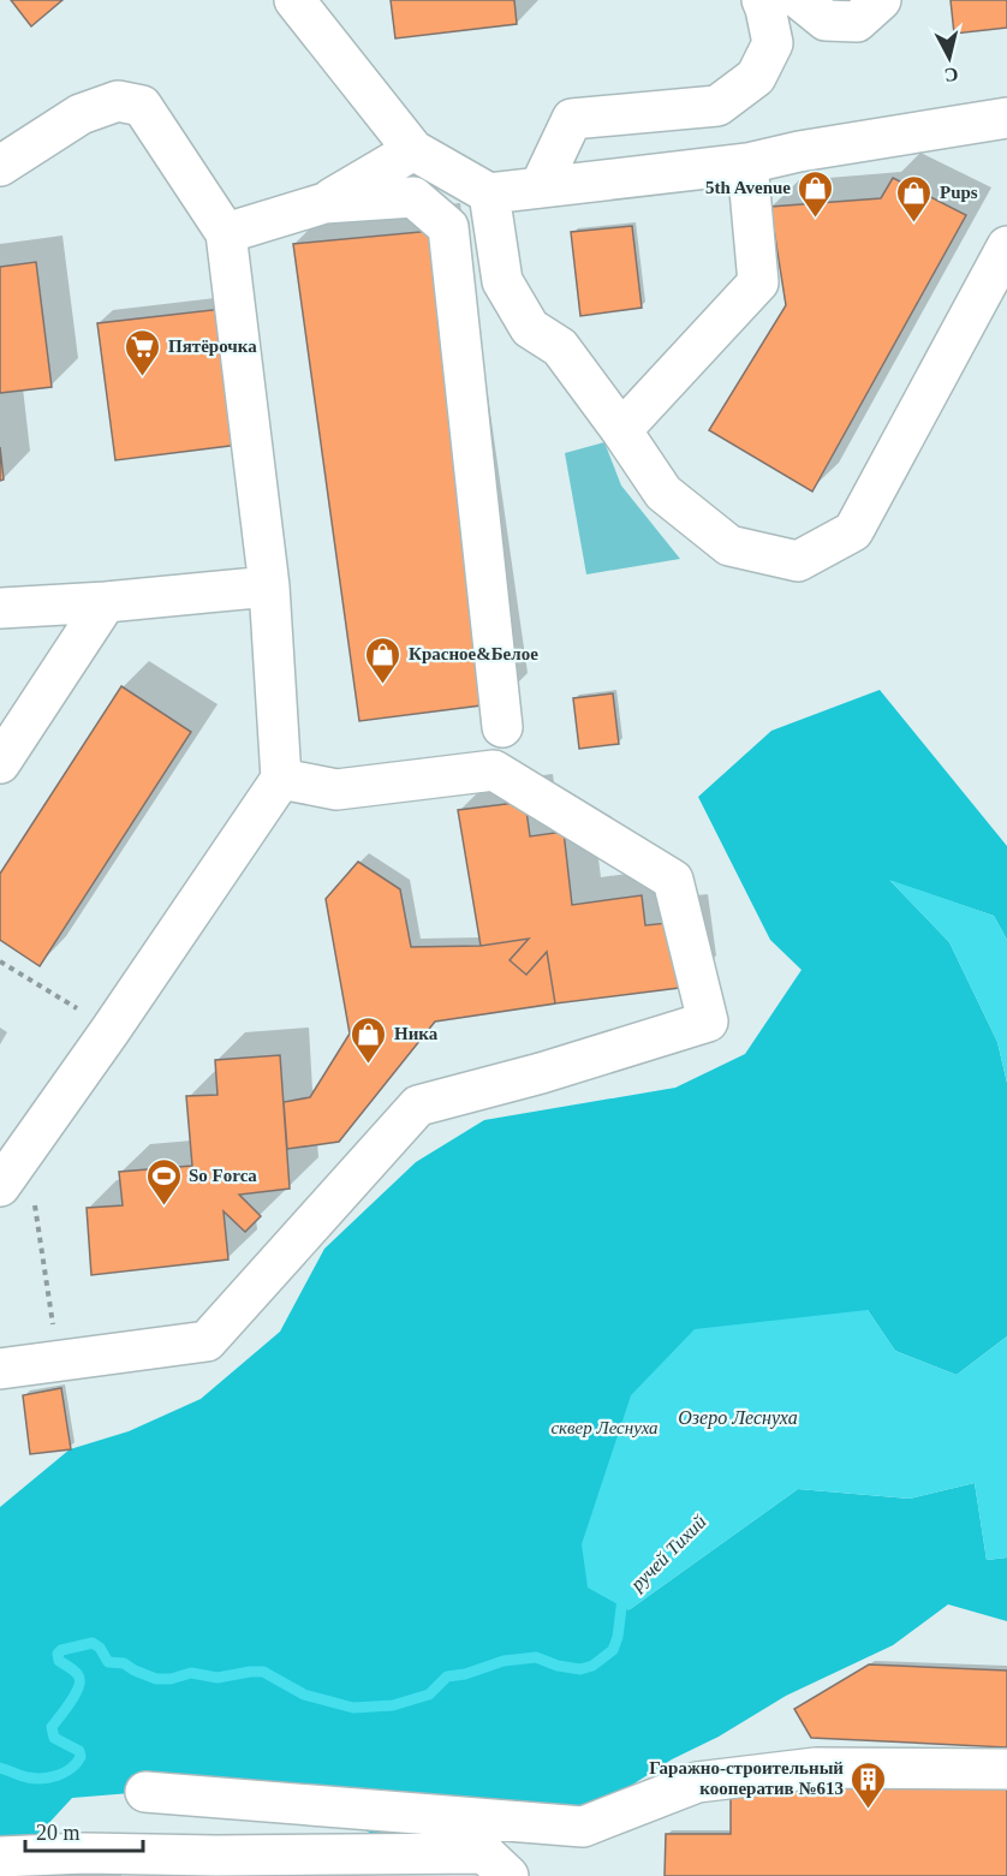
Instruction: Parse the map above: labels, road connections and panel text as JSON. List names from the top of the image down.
{
  "water": ["Озеро Леснуха", "ручей Тихий"],
  "parks": ["сквер Леснуха"],
  "places": {
    "shop": [
      "5th Avenue",
      "Pups",
      "Красное&Белое",
      "Ника"
    ],
    "supermarket": ["Пятёрочка"],
    "sports": ["So Forca"],
    "building": ["Гаражно-строительный кооператив №613"]
  },
  "scale_bar": "20 m",
  "north": "bottom"
}
